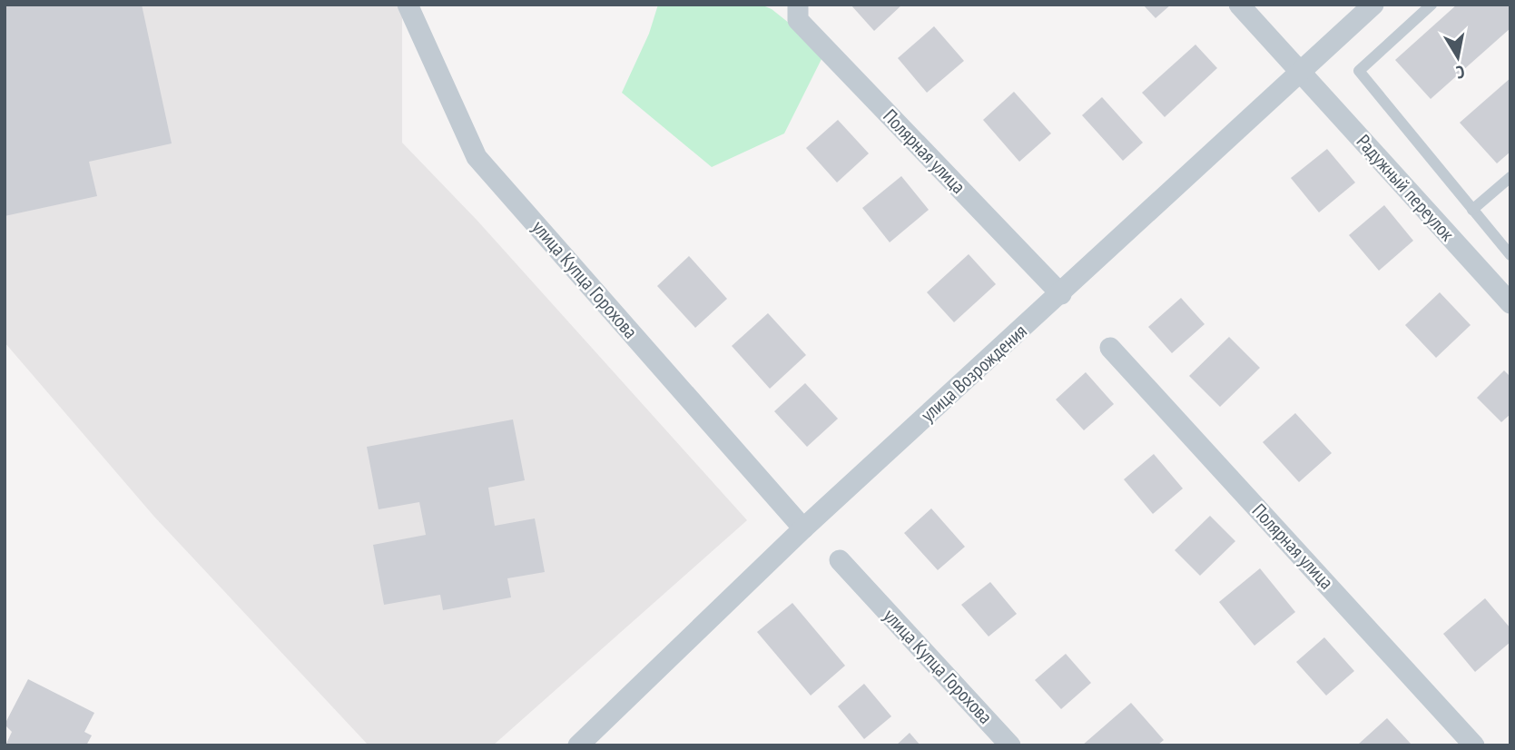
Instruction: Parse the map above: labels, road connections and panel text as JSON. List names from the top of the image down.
{
  "streets": {
    "street": [
      "Полярная улица",
      "Радужный переулок",
      "улица Купца Горохова",
      "улица Возрождения"
    ]
  },
  "crossings": [
    ["Полярная улица", "улица Возрождения"],
    ["Радужный переулок", "улица Возрождения"],
    ["улица Купца Горохова", "улица Возрождения"]
  ],
  "north": "bottom"
}
